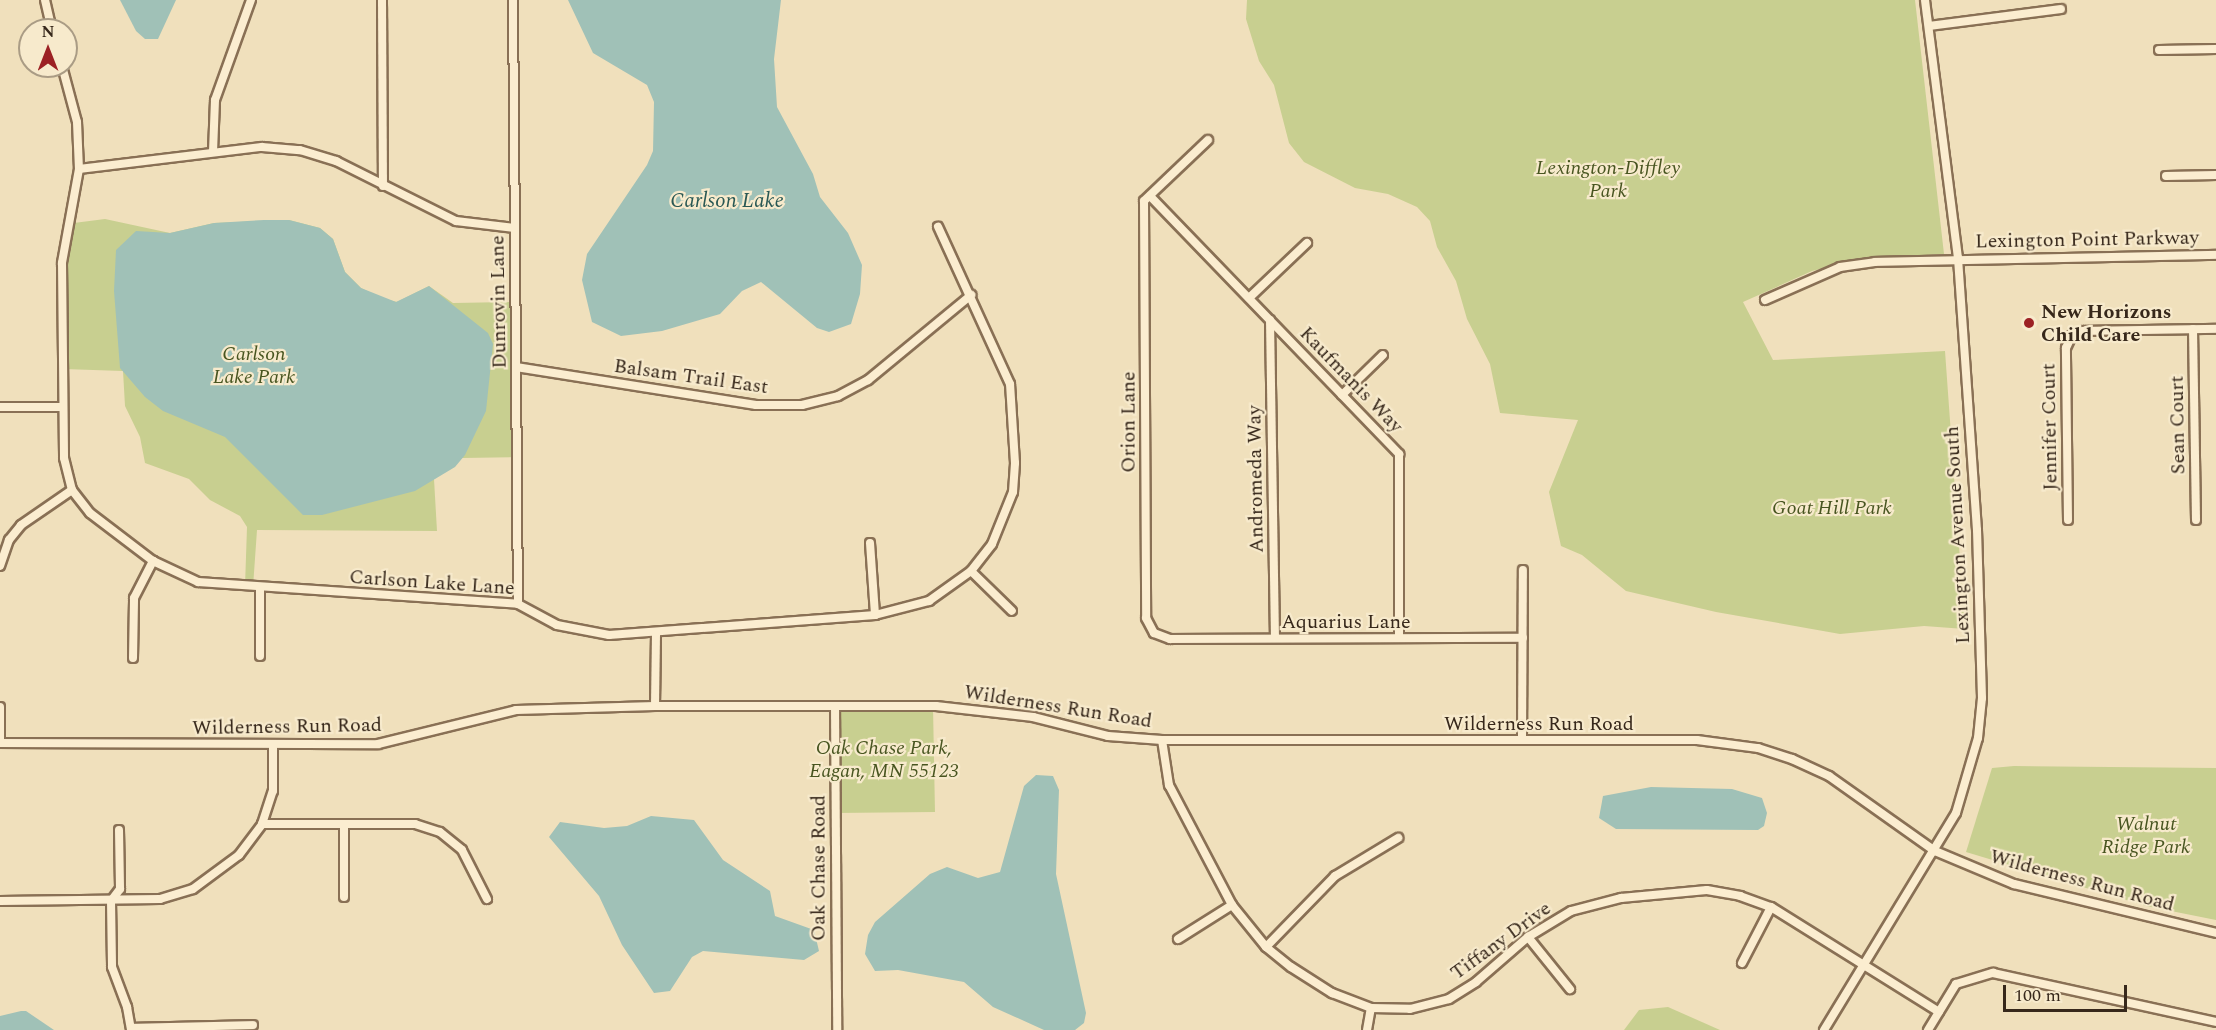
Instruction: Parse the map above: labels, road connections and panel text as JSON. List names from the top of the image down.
{
  "streets": {
    "street": [
      "Lexington Point Parkway",
      "Dunrovin Lane",
      "Balsam Trail East",
      "Kaufmanis Way",
      "Orion Lane",
      "Sean Court",
      "Jennifer Court",
      "Andromeda Way",
      "Lexington Avenue South",
      "Carlson Lake Lane",
      "Aquarius Lane",
      "Wilderness Run Road",
      "Oak Chase Road",
      "Tiffany Drive"
    ]
  },
  "crossings": [
    ["Lexington Point Parkway", "Lexington Avenue South"],
    ["Dunrovin Lane", "Balsam Trail East"],
    ["Dunrovin Lane", "Carlson Lake Lane"],
    ["Balsam Trail East", "Carlson Lake Lane"],
    ["Kaufmanis Way", "Orion Lane"],
    ["Kaufmanis Way", "Andromeda Way"],
    ["Kaufmanis Way", "Aquarius Lane"],
    ["Orion Lane", "Aquarius Lane"],
    ["Sean Court", "Jennifer Court"],
    ["Andromeda Way", "Aquarius Lane"],
    ["Lexington Avenue South", "Wilderness Run Road"],
    ["Lexington Avenue South", "Tiffany Drive"],
    ["Wilderness Run Road", "Oak Chase Road"],
    ["Wilderness Run Road", "Tiffany Drive"]
  ],
  "water": ["Carlson Lake"],
  "parks": [
    "Lexington-Diffley Park",
    "Carlson Lake Park",
    "Goat Hill Park",
    "Oak Chase Park, Eagan, MN 55123",
    "Walnut Ridge Park"
  ],
  "places": ["New Horizons Child Care"],
  "scale_bar": "100 m",
  "north": "top"
}
